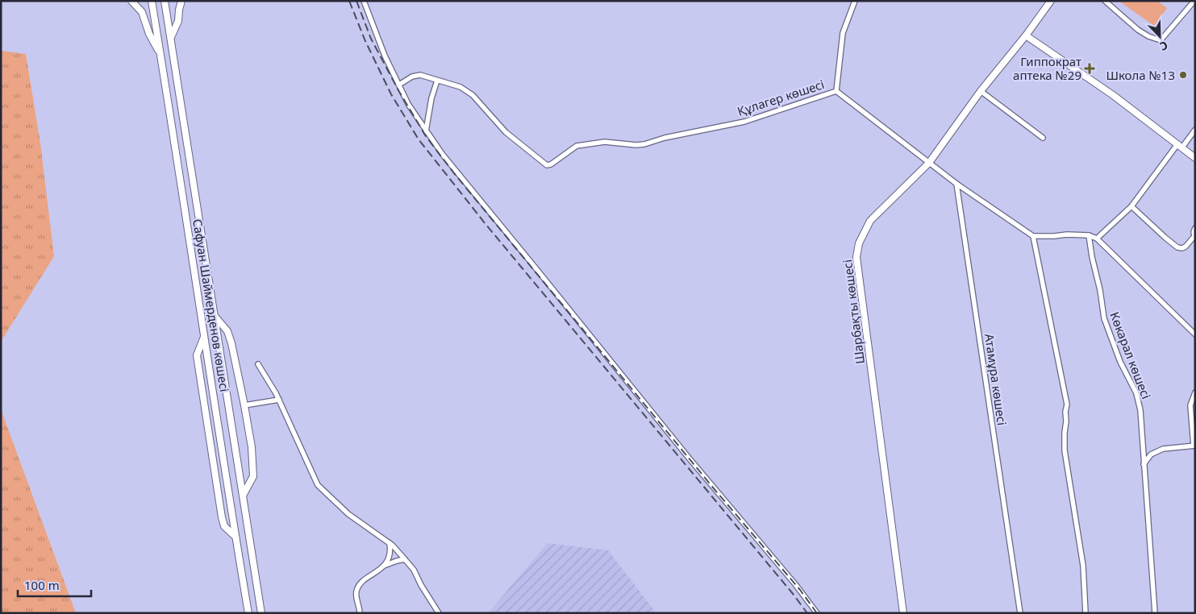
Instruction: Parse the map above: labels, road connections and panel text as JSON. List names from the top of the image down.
{
  "streets": {
    "main road": ["Сафуан Шаймерденов көшесі", "Шарбақты көшесі"],
    "street": ["Құлагер көшесі", "Көкарал көшесі", "Атамұра көшесі"]
  },
  "crossings": [
    ["Құлагер көшесі", "Шарбақты көшесі"]
  ],
  "places": {
    "health": ["Гиппократ аптека №29"],
    "other": ["Школа №13"]
  },
  "scale_bar": "100 m",
  "north": "bottom right"
}
